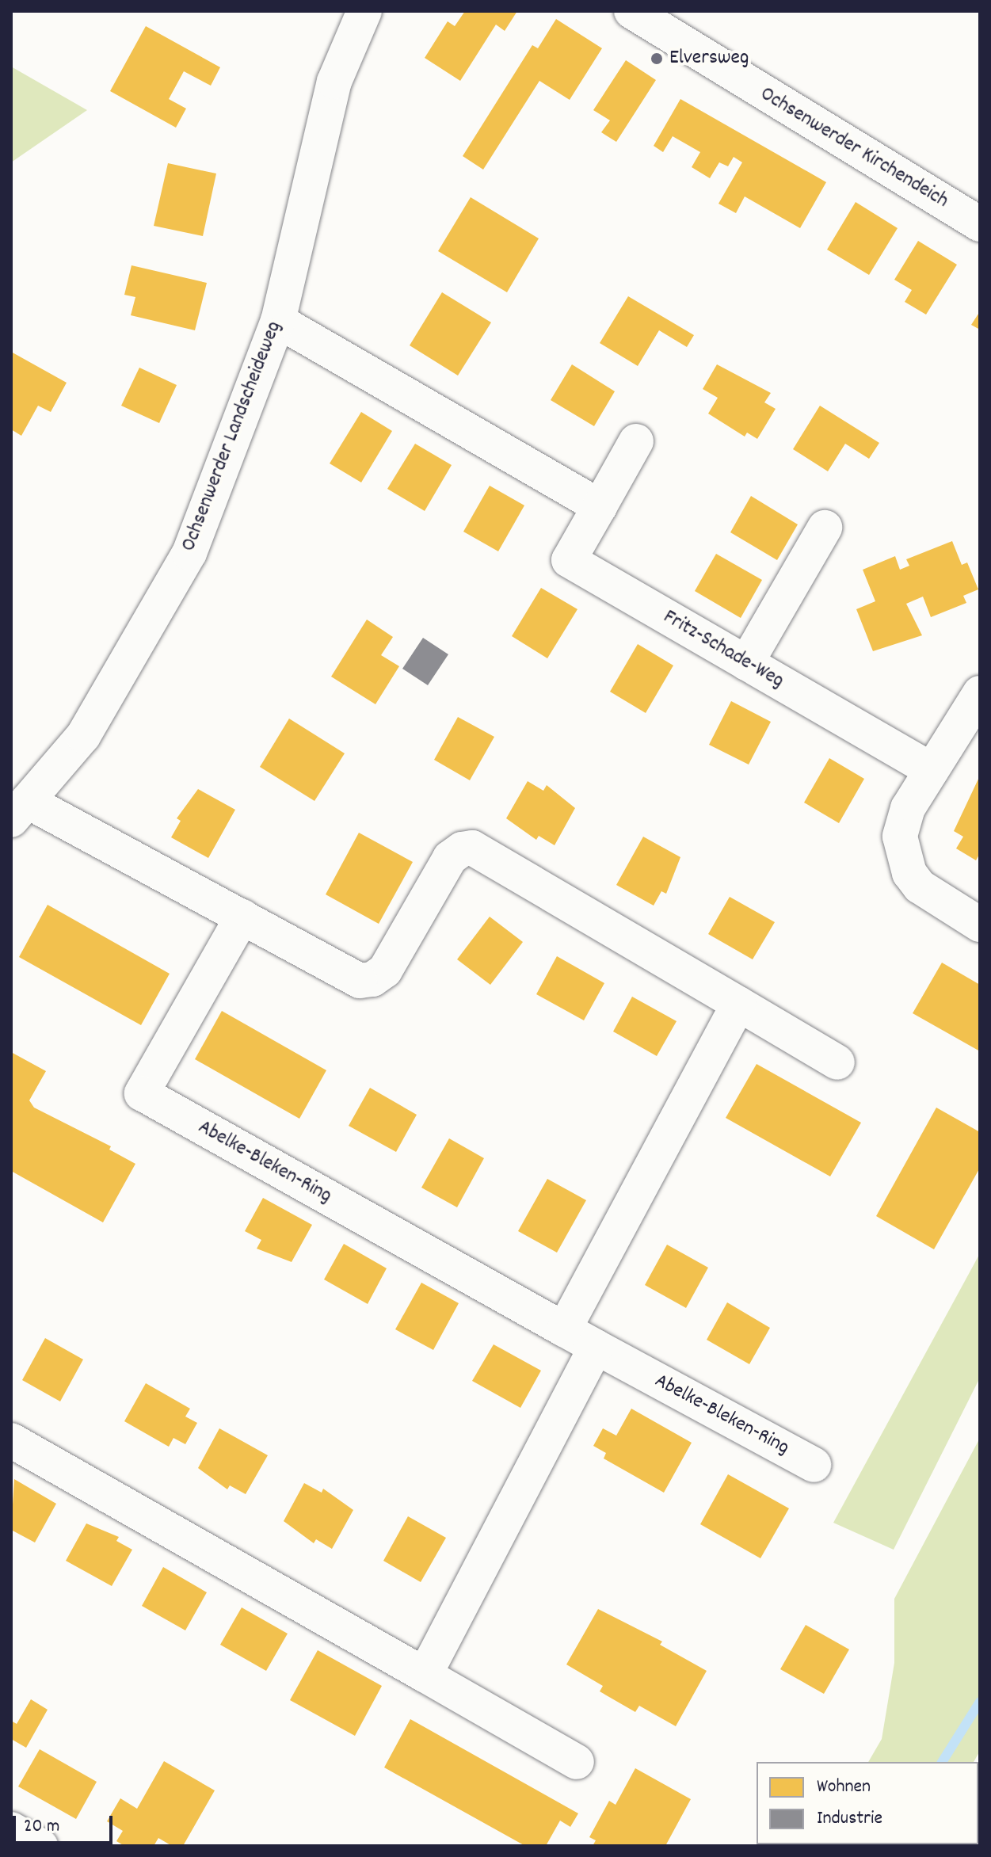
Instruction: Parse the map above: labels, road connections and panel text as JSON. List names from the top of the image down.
{
  "streets": {
    "street": [
      "Ochsenwerder Kirchendeich",
      "Ochsenwerder Landscheideweg",
      "Fritz-Schade-Weg",
      "Abelke-Bleken-Ring"
    ]
  },
  "places": ["Elversweg"],
  "legend": ["Wohnen", "Industrie"],
  "scale_bar": "20 m"
}
